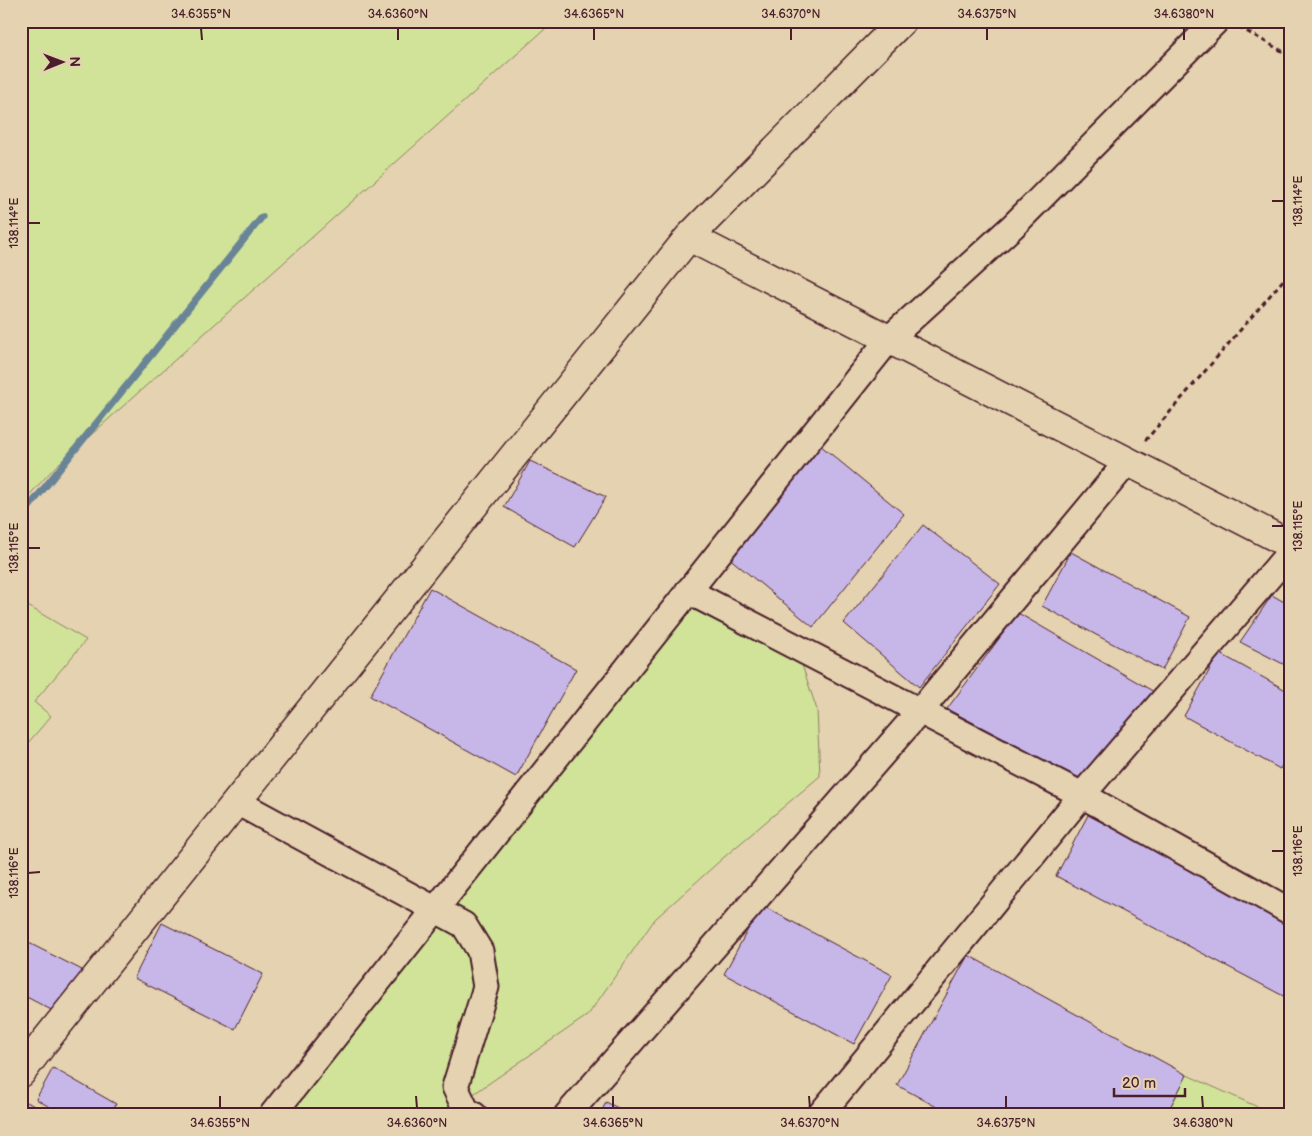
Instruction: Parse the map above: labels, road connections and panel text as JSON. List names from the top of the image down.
{
  "scale_bar": "20 m",
  "north": "right",
  "coordinates": [
    "34.6355°N",
    "34.6360°N",
    "34.6365°N",
    "34.6370°N",
    "34.6375°N",
    "34.6380°N",
    "138.114°E",
    "138.115°E",
    "138.116°E"
  ]
}
